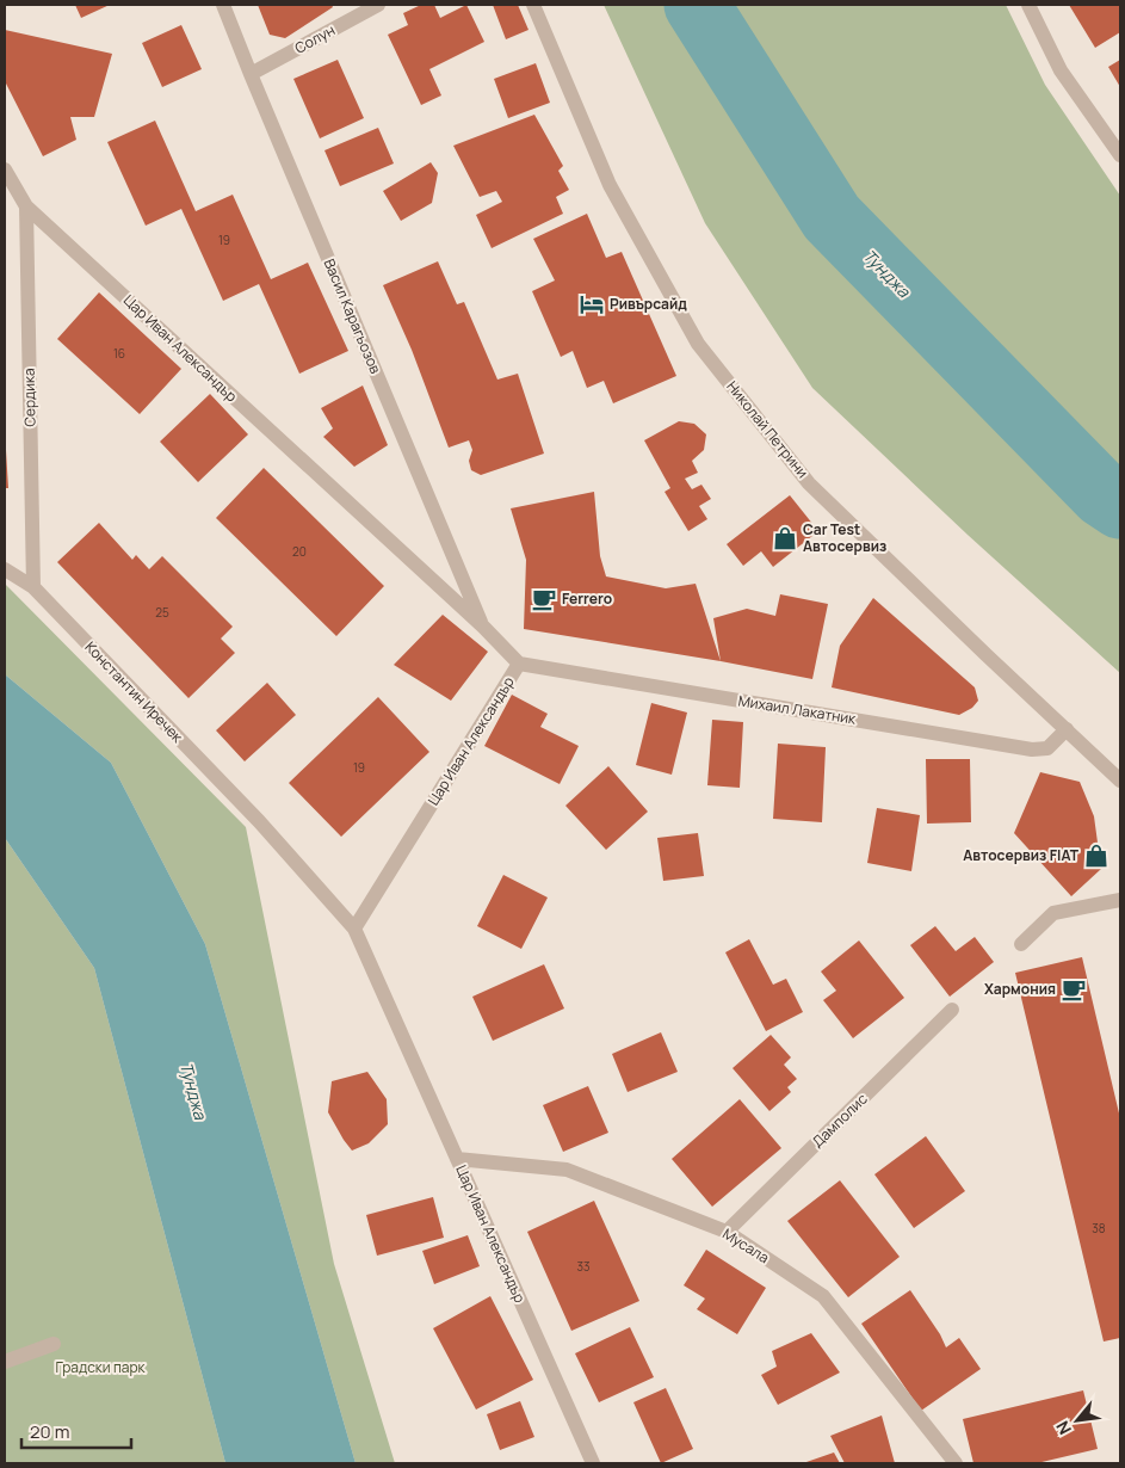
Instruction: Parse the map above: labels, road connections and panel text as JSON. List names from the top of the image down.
{
  "streets": {
    "street": [
      "Солун",
      "Васил Карагьозов",
      "Цар Иван Александър",
      "Сердика",
      "Николай Петрини",
      "Константин Иречек",
      "Михаил Лакатник",
      "Дамполис",
      "Мусала"
    ]
  },
  "crossings": [
    ["Солун", "Васил Карагьозов"],
    ["Васил Карагьозов", "Цар Иван Александър"],
    ["Цар Иван Александър", "Сердика"],
    ["Цар Иван Александър", "Константин Иречек"],
    ["Цар Иван Александър", "Михаил Лакатник"],
    ["Цар Иван Александър", "Мусала"],
    ["Сердика", "Константин Иречек"],
    ["Николай Петрини", "Михаил Лакатник"],
    ["Дамполис", "Мусала"]
  ],
  "water": ["Тунджа"],
  "parks": ["Градски парк"],
  "places": {
    "hotel": ["Ривърсайд"],
    "shop": ["Car Test Автосервиз", "Автосервиз FIAT"],
    "cafe": ["Ferrero", "Хармония"]
  },
  "house_numbers": [
    "19",
    "16",
    "20",
    "25",
    "19",
    "38",
    "33"
  ],
  "scale_bar": "20 m",
  "north": "bottom left"
}
